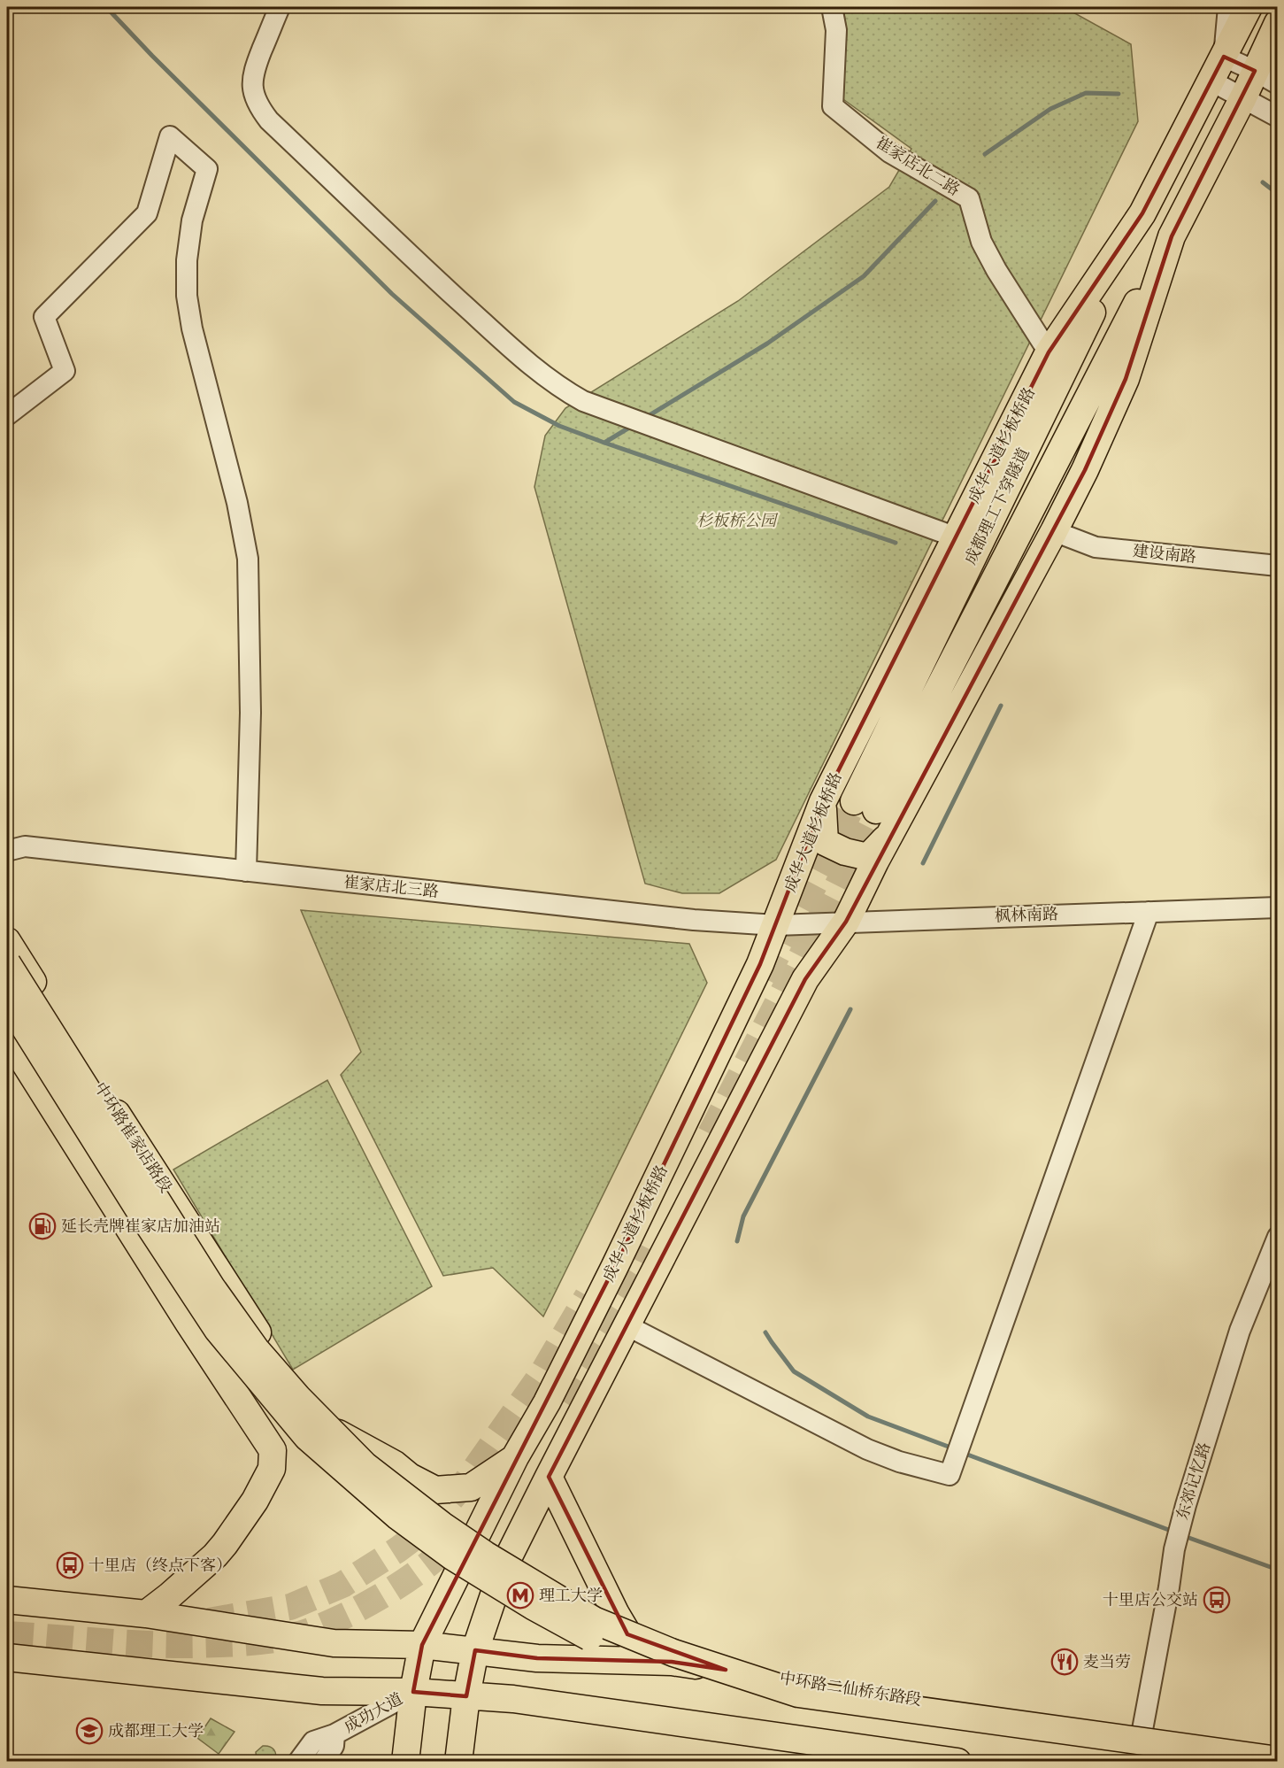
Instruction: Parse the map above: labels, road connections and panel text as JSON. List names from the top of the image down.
{
  "streets": {
    "main road": [
      "成华大道杉板桥路",
      "成都理工下穿隧道",
      "中环路崔家店路段",
      "中环路二仙桥东路段"
    ],
    "street": [
      "崔家店北二路",
      "建设南路",
      "崔家店北三路",
      "枫林南路",
      "东郊记忆路",
      "成功大道"
    ]
  },
  "crossings": [
    ["崔家店北二路", "成华大道杉板桥路"],
    ["成华大道杉板桥路", "成都理工下穿隧道"],
    ["成华大道杉板桥路", "崔家店北三路"],
    ["成华大道杉板桥路", "枫林南路"],
    ["成华大道杉板桥路", "中环路崔家店路段"],
    ["成华大道杉板桥路", "中环路二仙桥东路段"],
    ["成华大道杉板桥路", "成功大道"],
    ["崔家店北三路", "枫林南路"],
    ["东郊记忆路", "中环路二仙桥东路段"]
  ],
  "parks": ["杉板桥公园"],
  "places": {
    "fuel station": ["延长壳牌崔家店加油站"],
    "bus stop": ["十里店（终点下客）", "十里店公交站"],
    "metro station": ["理工大学"],
    "restaurant": ["麦当劳"],
    "school or university": ["成都理工大学"]
  }
}
